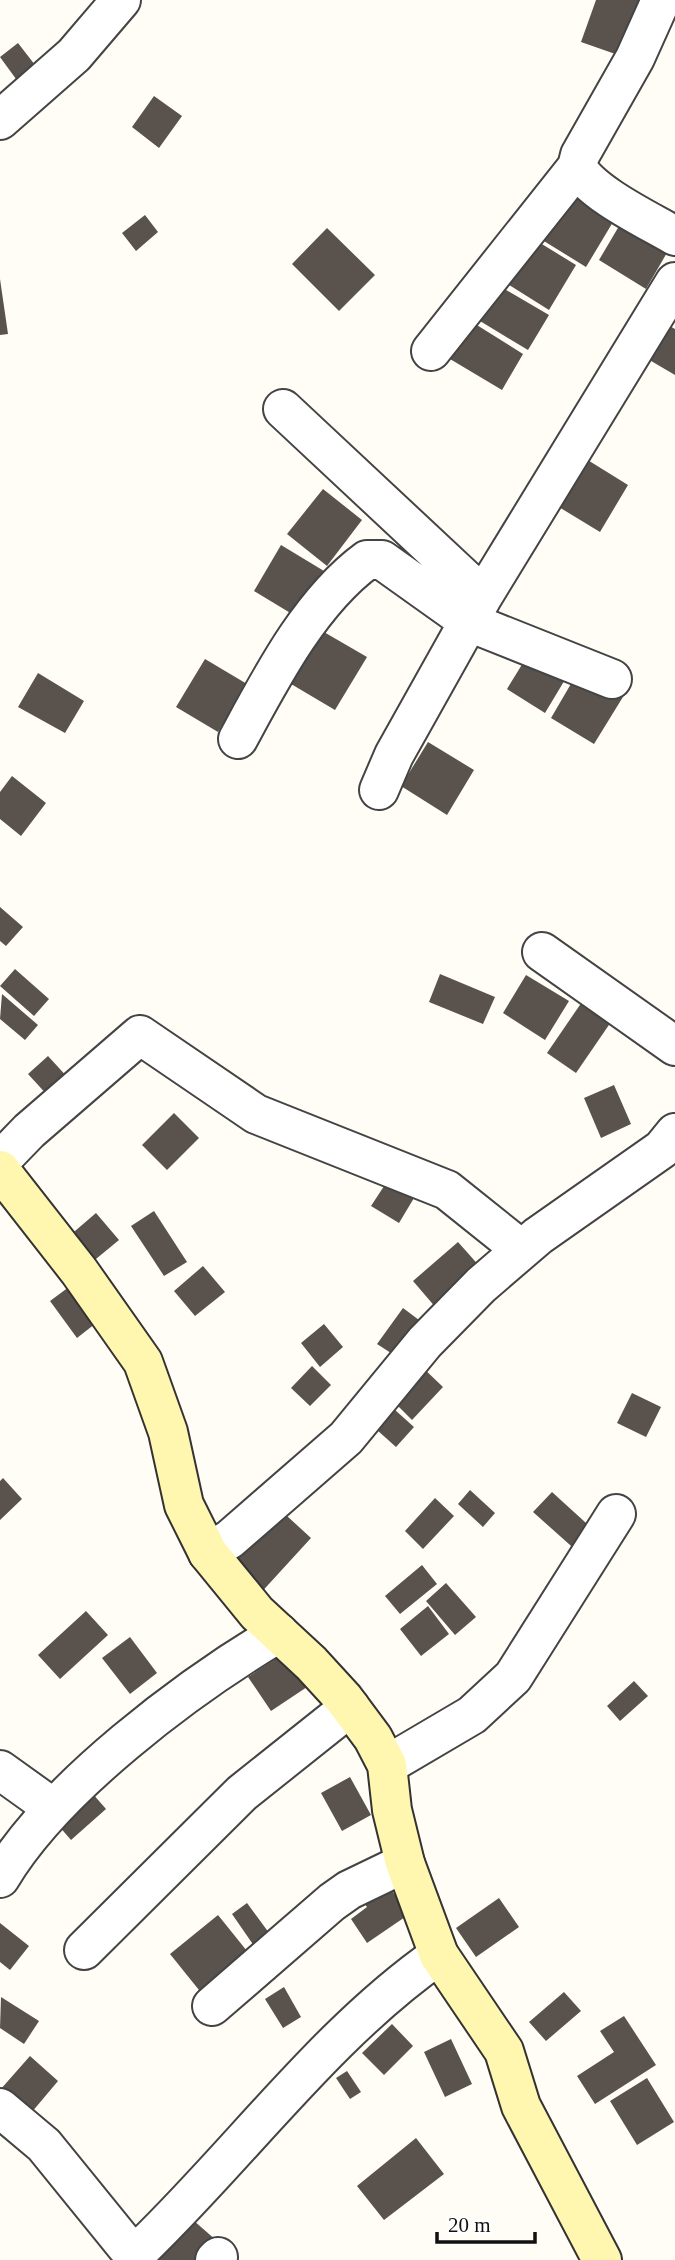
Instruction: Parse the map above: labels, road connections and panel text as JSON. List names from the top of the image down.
{
  "scale_bar": "20 m"
}
